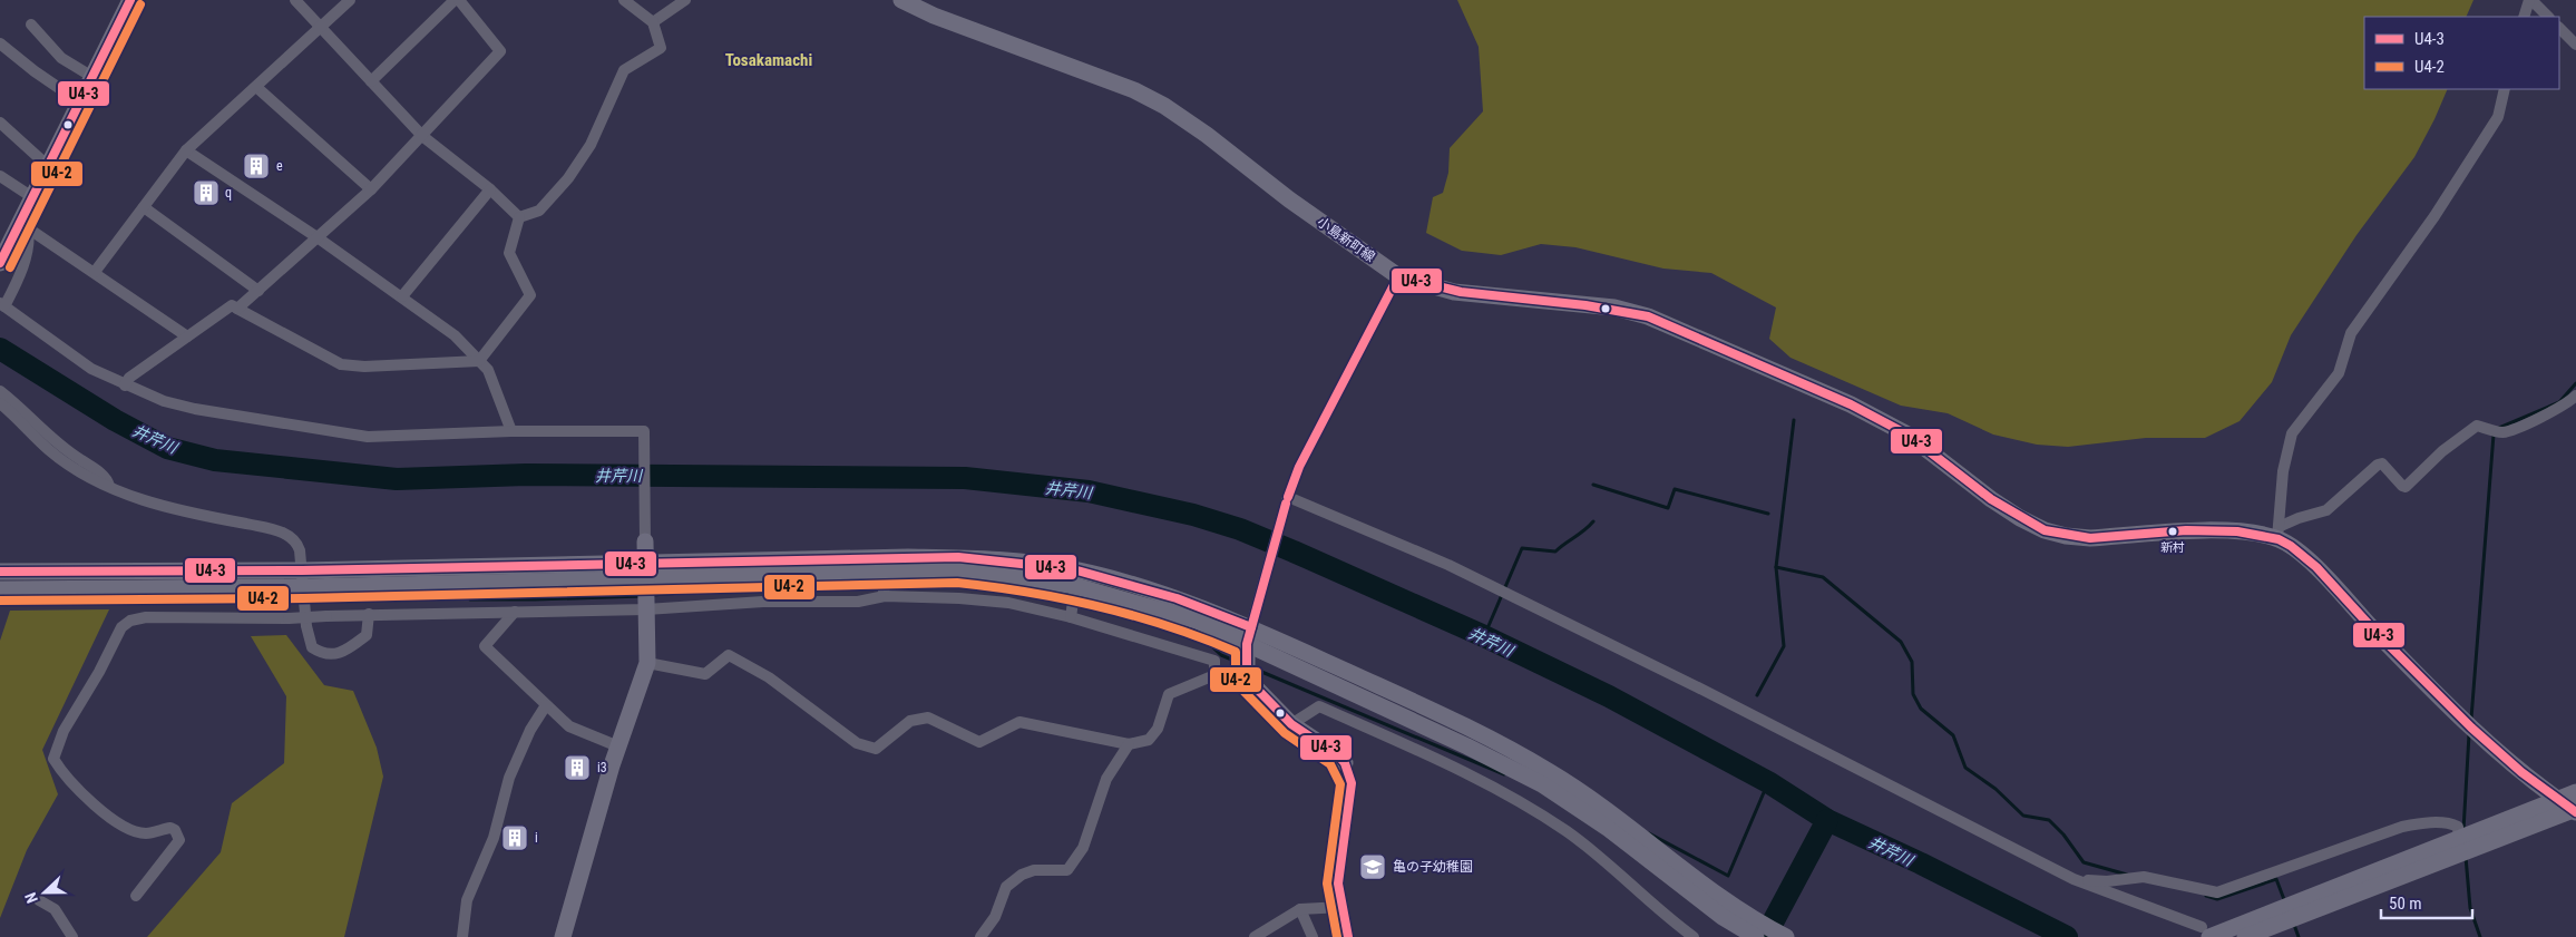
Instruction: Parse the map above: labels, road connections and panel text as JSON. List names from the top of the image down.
{
  "streets": {
    "street": ["小島新町線"]
  },
  "districts": ["Tosakamachi"],
  "water": ["井芹川"],
  "places": {
    "building": [
      "e",
      "q",
      "i3",
      "i"
    ],
    "other": ["新村"],
    "school or university": ["亀の子幼稚園"]
  },
  "lines": ["transit line U4-3", "transit line U4-2"],
  "legend": ["U4-3", "U4-2"],
  "scale_bar": "50 m",
  "north": "left"
}
